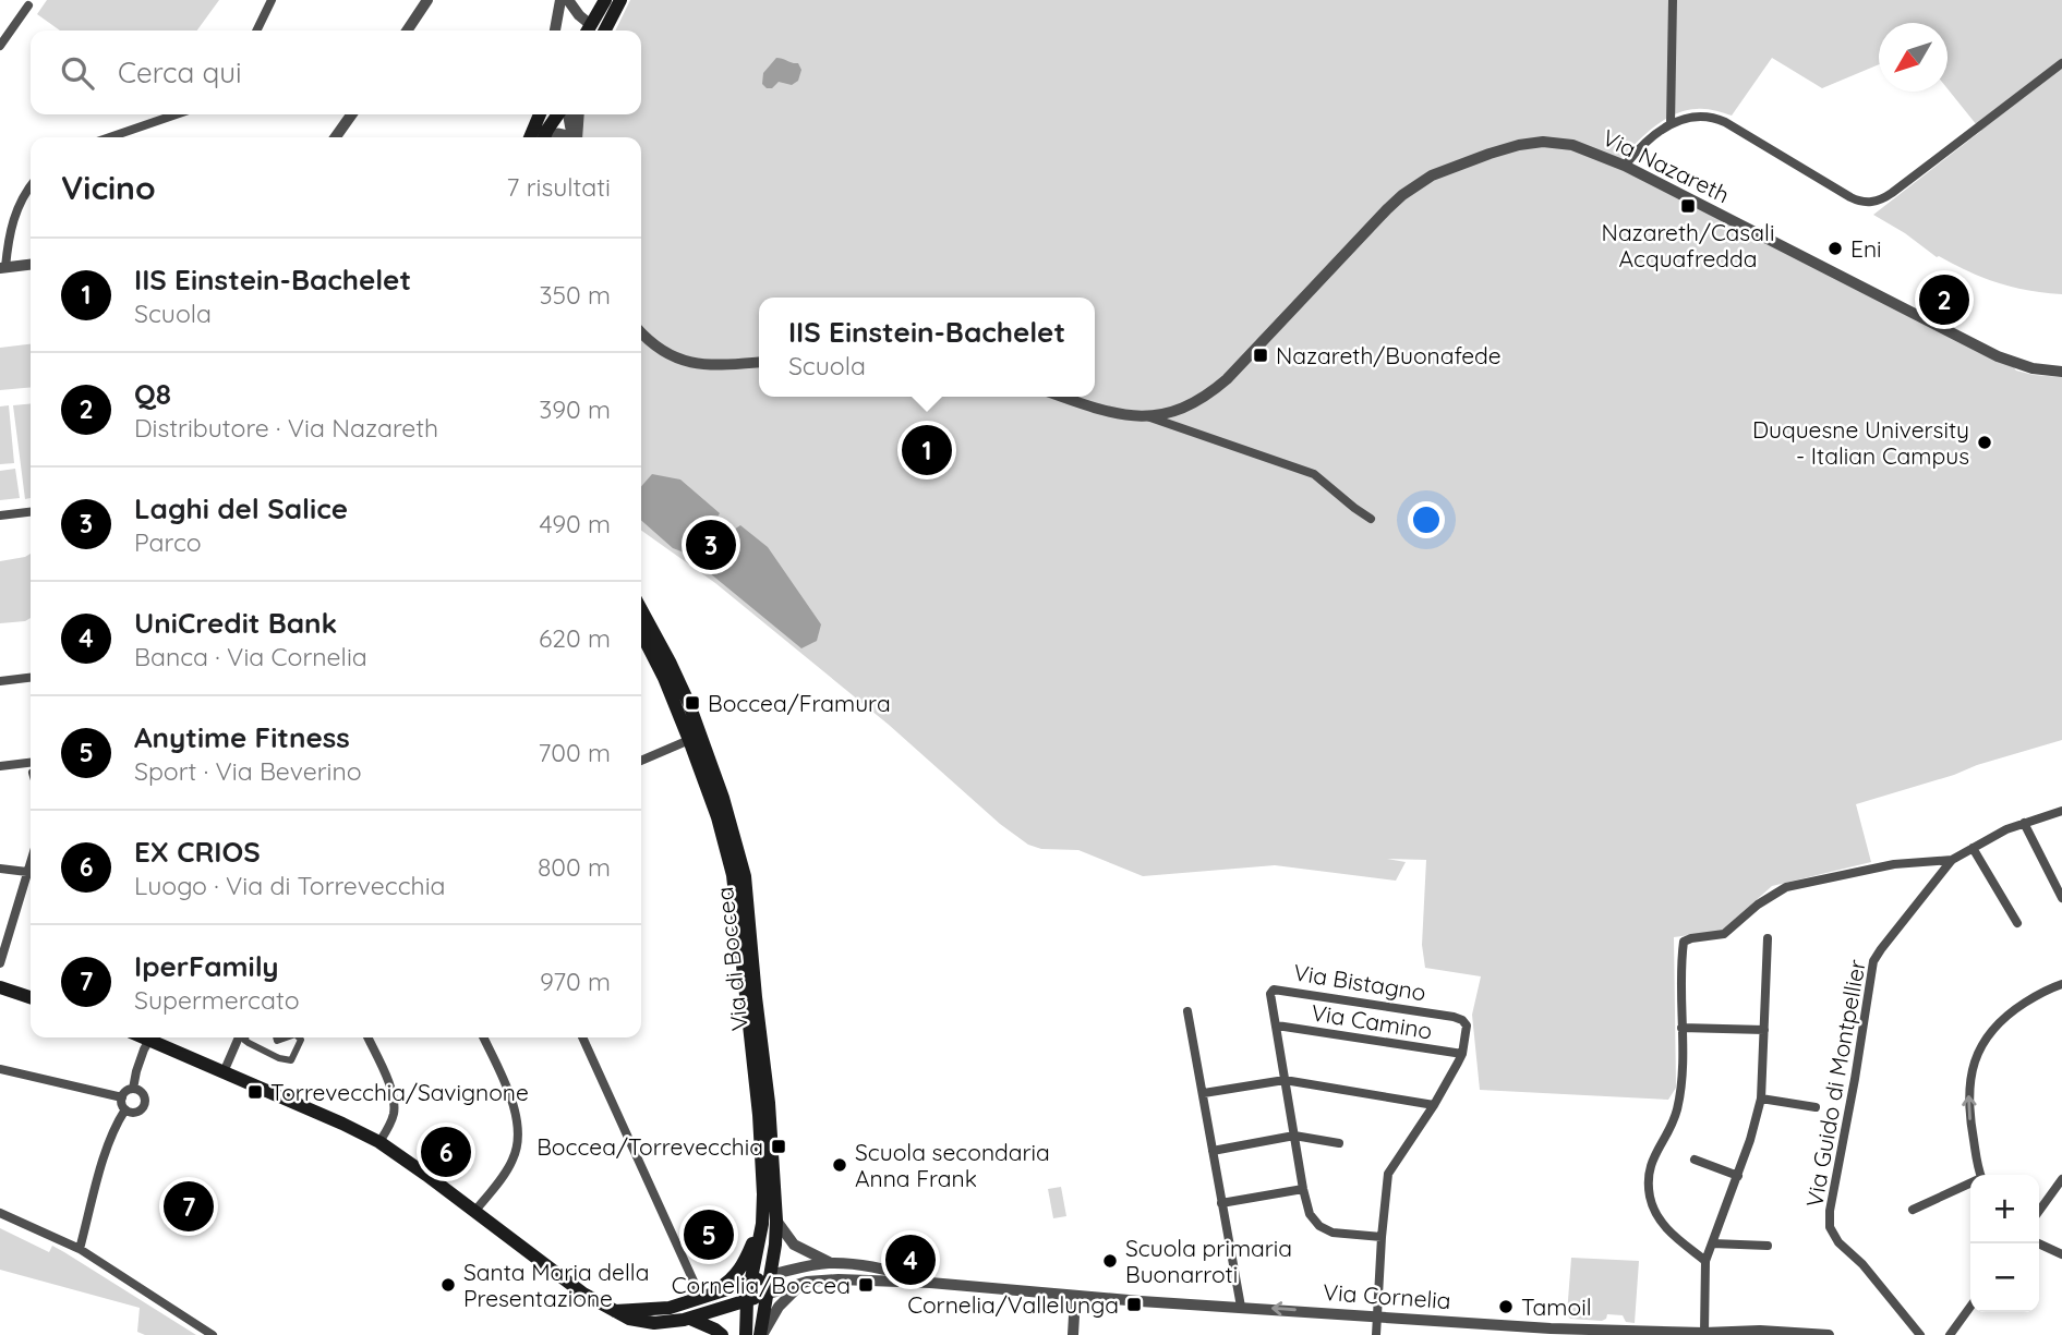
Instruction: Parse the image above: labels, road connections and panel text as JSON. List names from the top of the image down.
{
  "streets": {
    "main road": ["Via di Boccea"],
    "street": [
      "Via Nazareth",
      "Via Bistagno",
      "Via Camino",
      "Via Guido di Montpellier",
      "Via Cornelia"
    ]
  },
  "crossings": [
    ["Via di Boccea", "Via Cornelia"],
    ["Via Bistagno", "Via Camino"]
  ],
  "places": {
    "transit": [
      "Nazareth/Casali Acquafredda",
      "Nazareth/Buonafede",
      "Boccea/Framura",
      "Torrevecchia/Savignone",
      "Boccea/Torrevecchia",
      "Cornelia/Boccea",
      "Cornelia/Vallelunga"
    ],
    "other": [
      "Eni",
      "Duquesne University - Italian Campus",
      "Scuola secondaria Anna Frank",
      "Scuola primaria Buonarroti",
      "Santa Maria della Presentazione",
      "Tamoil"
    ]
  },
  "north": "bottom left",
  "page": {
    "search": "Cerca qui",
    "heading": ["Vicino", "7 risultati"],
    "list": [
      {
        "mark": "1",
        "name": "IIS Einstein-Bachelet",
        "note": "Scuola",
        "value": "350 m"
      },
      {
        "mark": "2",
        "name": "Q8",
        "note": "Distributore · Via Nazareth",
        "value": "390 m"
      },
      {
        "mark": "3",
        "name": "Laghi del Salice",
        "note": "Parco",
        "value": "490 m"
      },
      {
        "mark": "4",
        "name": "UniCredit Bank",
        "note": "Banca · Via Cornelia",
        "value": "620 m"
      },
      {
        "mark": "5",
        "name": "Anytime Fitness",
        "note": "Sport · Via Beverino",
        "value": "700 m"
      },
      {
        "mark": "6",
        "name": "EX CRIOS",
        "note": "Luogo · Via di Torrevecchia",
        "value": "800 m"
      },
      {
        "mark": "7",
        "name": "IperFamily",
        "note": "Supermercato",
        "value": "970 m"
      }
    ],
    "pins": [
      "2",
      "1",
      "3",
      "6",
      "7",
      "5",
      "4"
    ],
    "popup": ["IIS Einstein-Bachelet", "Scuola"],
    "map_buttons": ["+", "−"]
  }
}
